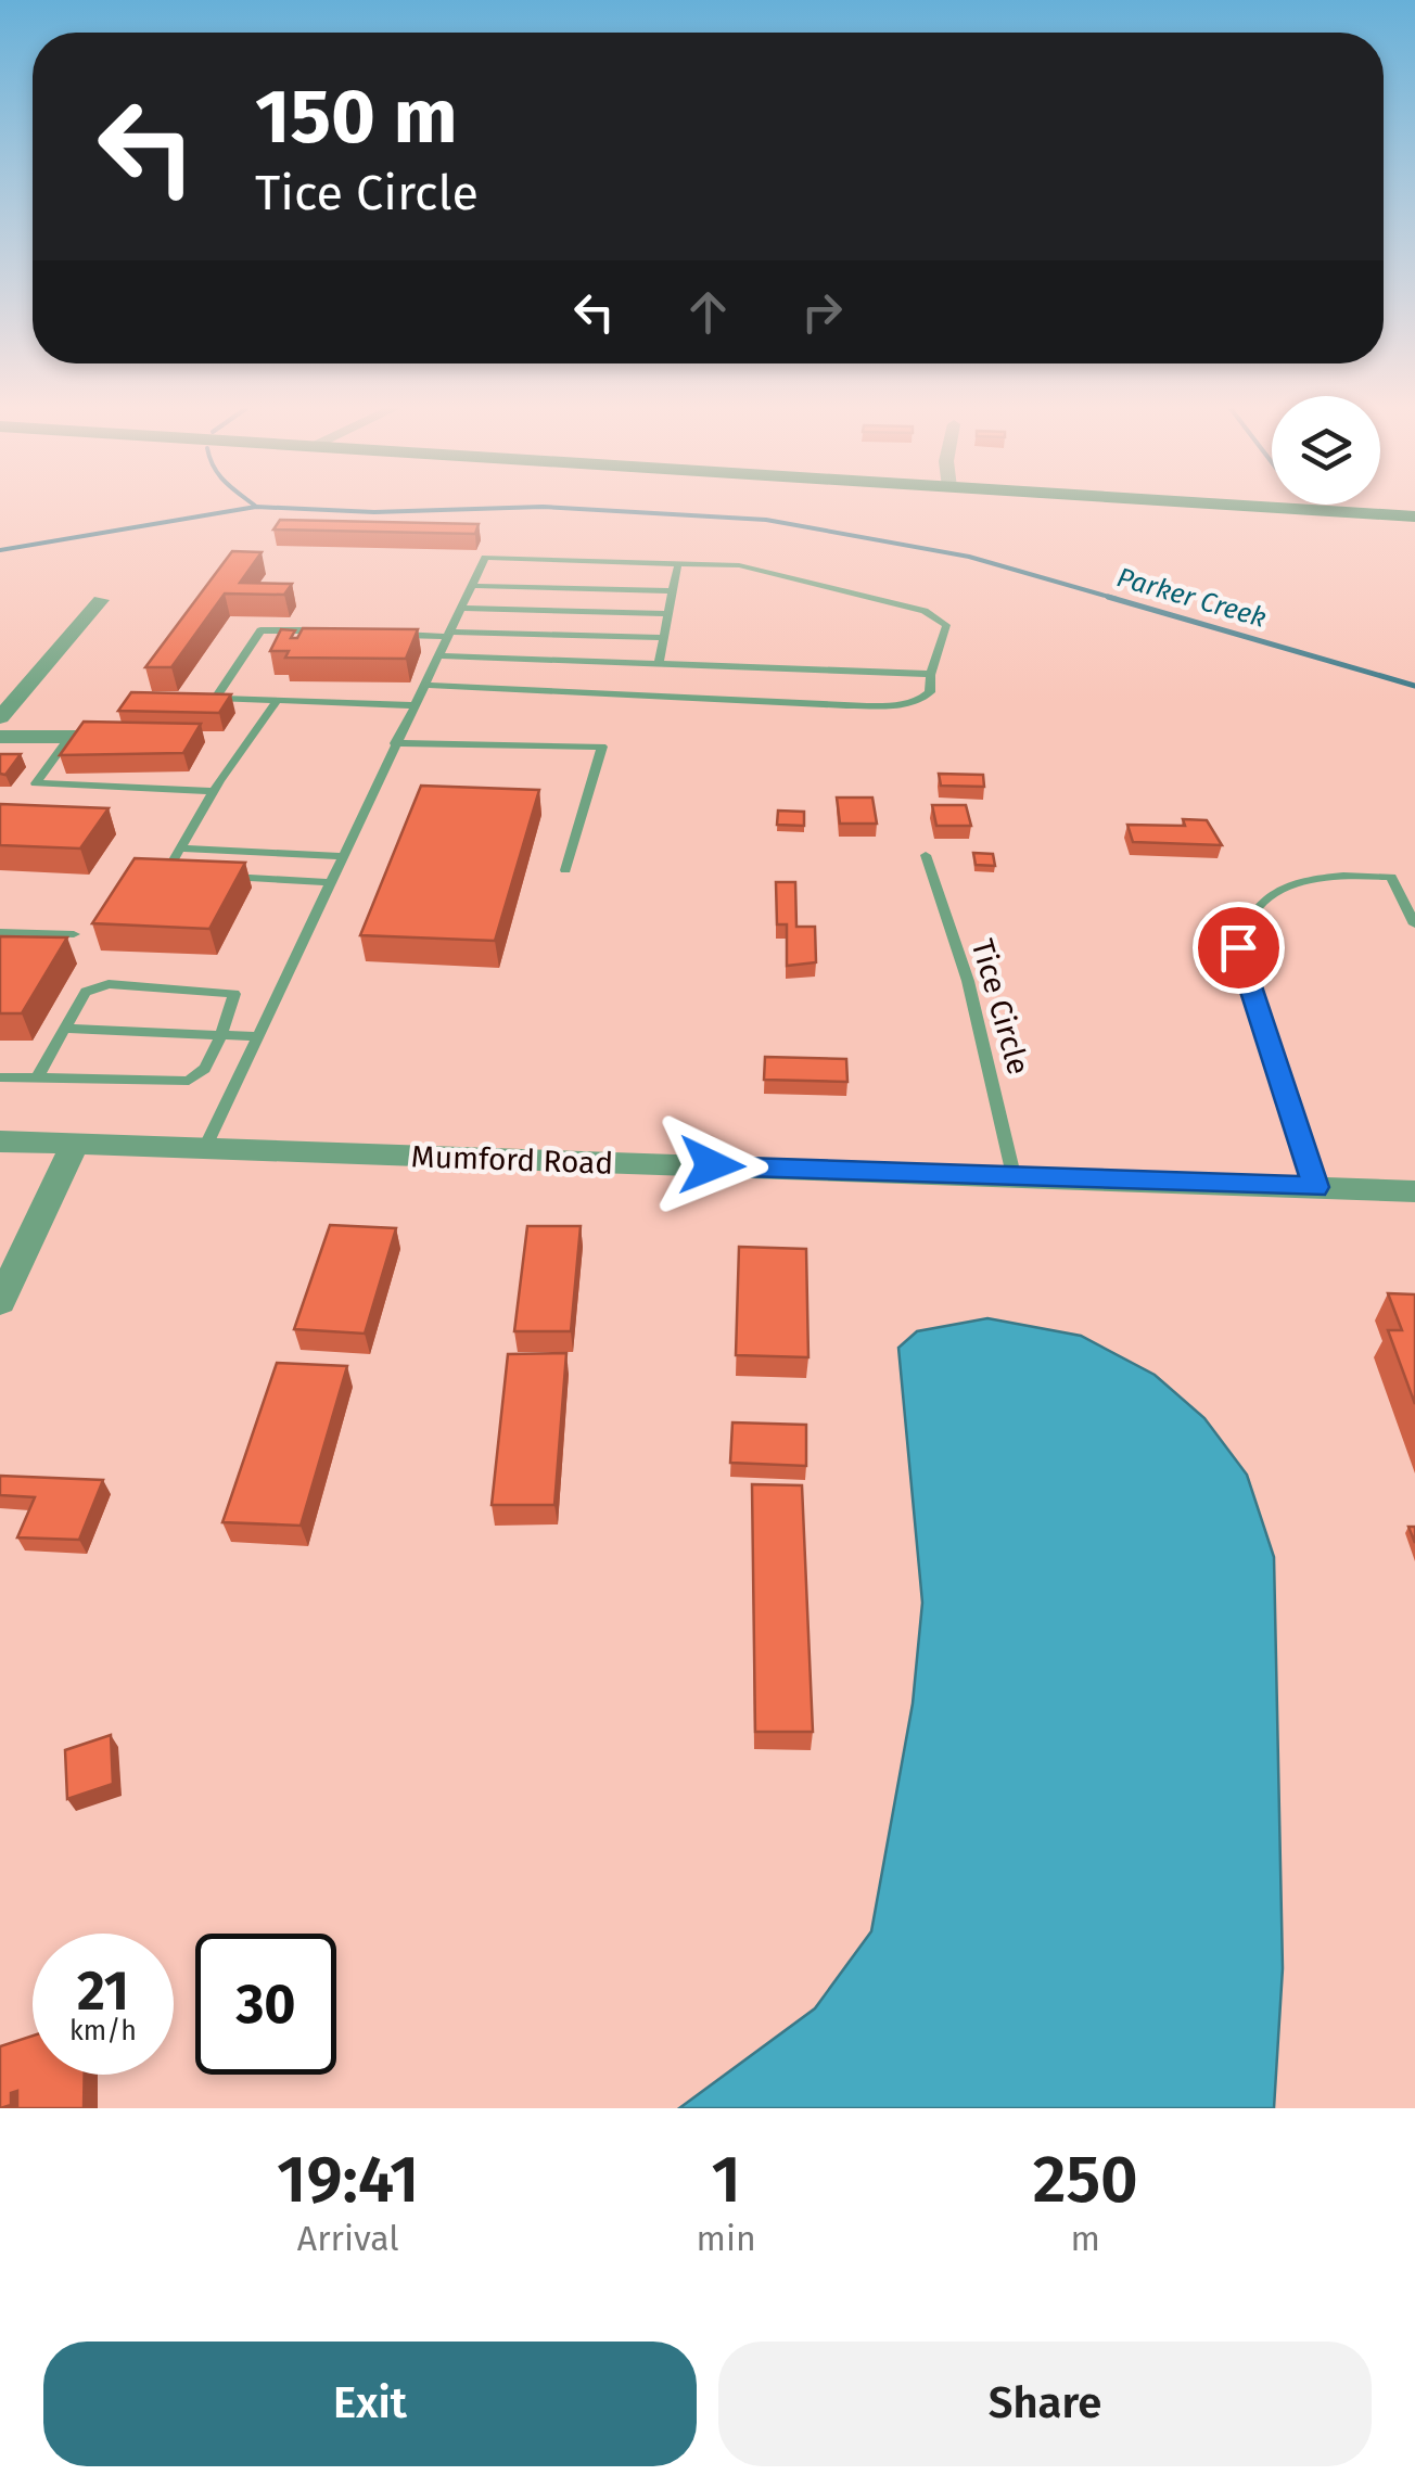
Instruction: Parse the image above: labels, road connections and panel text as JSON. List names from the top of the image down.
{
  "streets": {
    "street": ["Mumford Road"],
    "lane": ["Tice Circle"]
  },
  "crossings": [
    ["Tice Circle", "Mumford Road"]
  ],
  "water": ["Parker Creek"],
  "page": {
    "turn": ["150 m", "Tice Circle"],
    "speed": "21 km/h",
    "limit": "30",
    "eta": [
      "19:41",
      "Arrival",
      "1",
      "min",
      "250",
      "m"
    ],
    "buttons": ["Exit", "Share"]
  }
}
